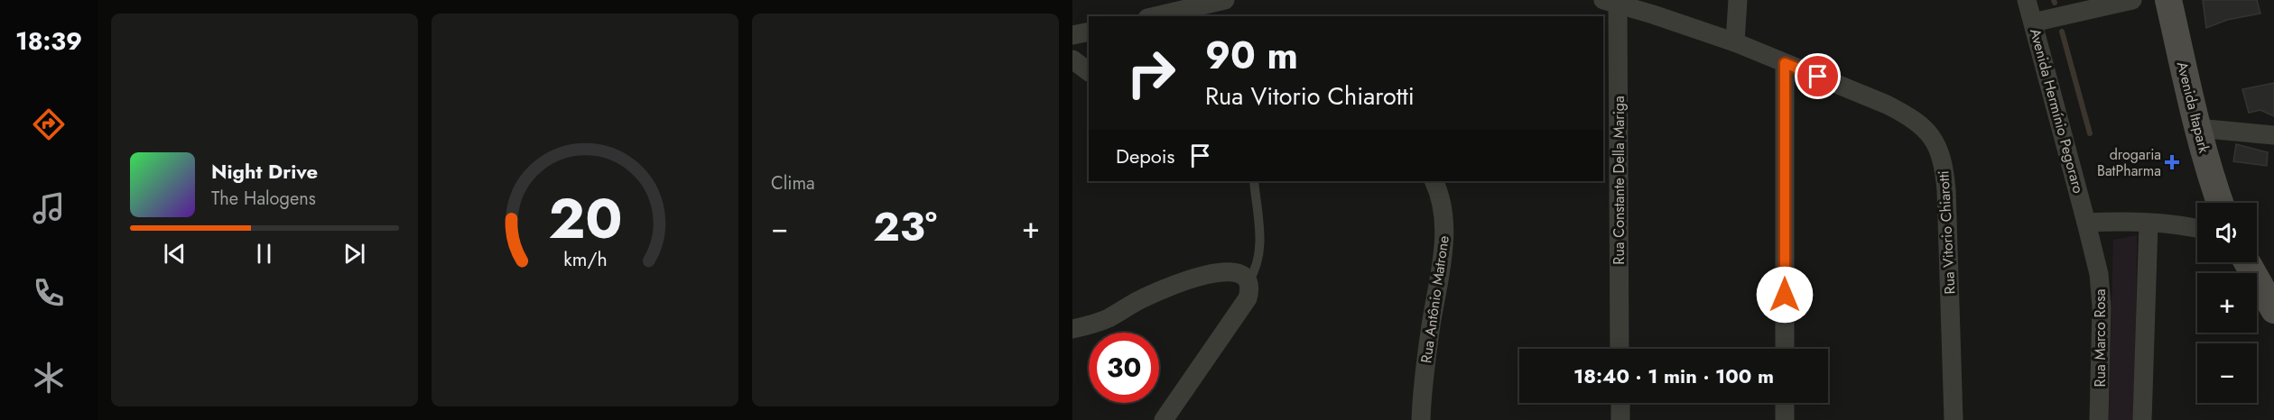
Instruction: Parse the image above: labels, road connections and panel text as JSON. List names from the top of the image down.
{
  "streets": {
    "main road": ["Avenida Itapark"],
    "street": [
      "Avenida Hermínio Pegoraro",
      "Rua Constante Della Mariga",
      "Rua Vitorio Chiarotti",
      "Rua Antônio Matrone",
      "Rua Marco Rosa"
    ]
  },
  "crossings": [
    ["Avenida Hermínio Pegoraro", "Rua Marco Rosa"],
    ["Rua Constante Della Mariga", "Rua Vitorio Chiarotti"]
  ],
  "places": {
    "health": ["drogaria BatPharma"]
  },
  "page": {
    "tabs": "18:39",
    "tile": "Clima",
    "turn": ["90 m", "Rua Vitorio Chiarotti"],
    "then": "Depois",
    "song": ["Night Drive", "The Halogens"],
    "map_buttons": ["+", "−"],
    "heat": ["−", "23°", "+"],
    "limit": "30",
    "trip": "18:40 · 1 min · 100 m",
    "gauge": ["20", "km/h"]
  }
}
